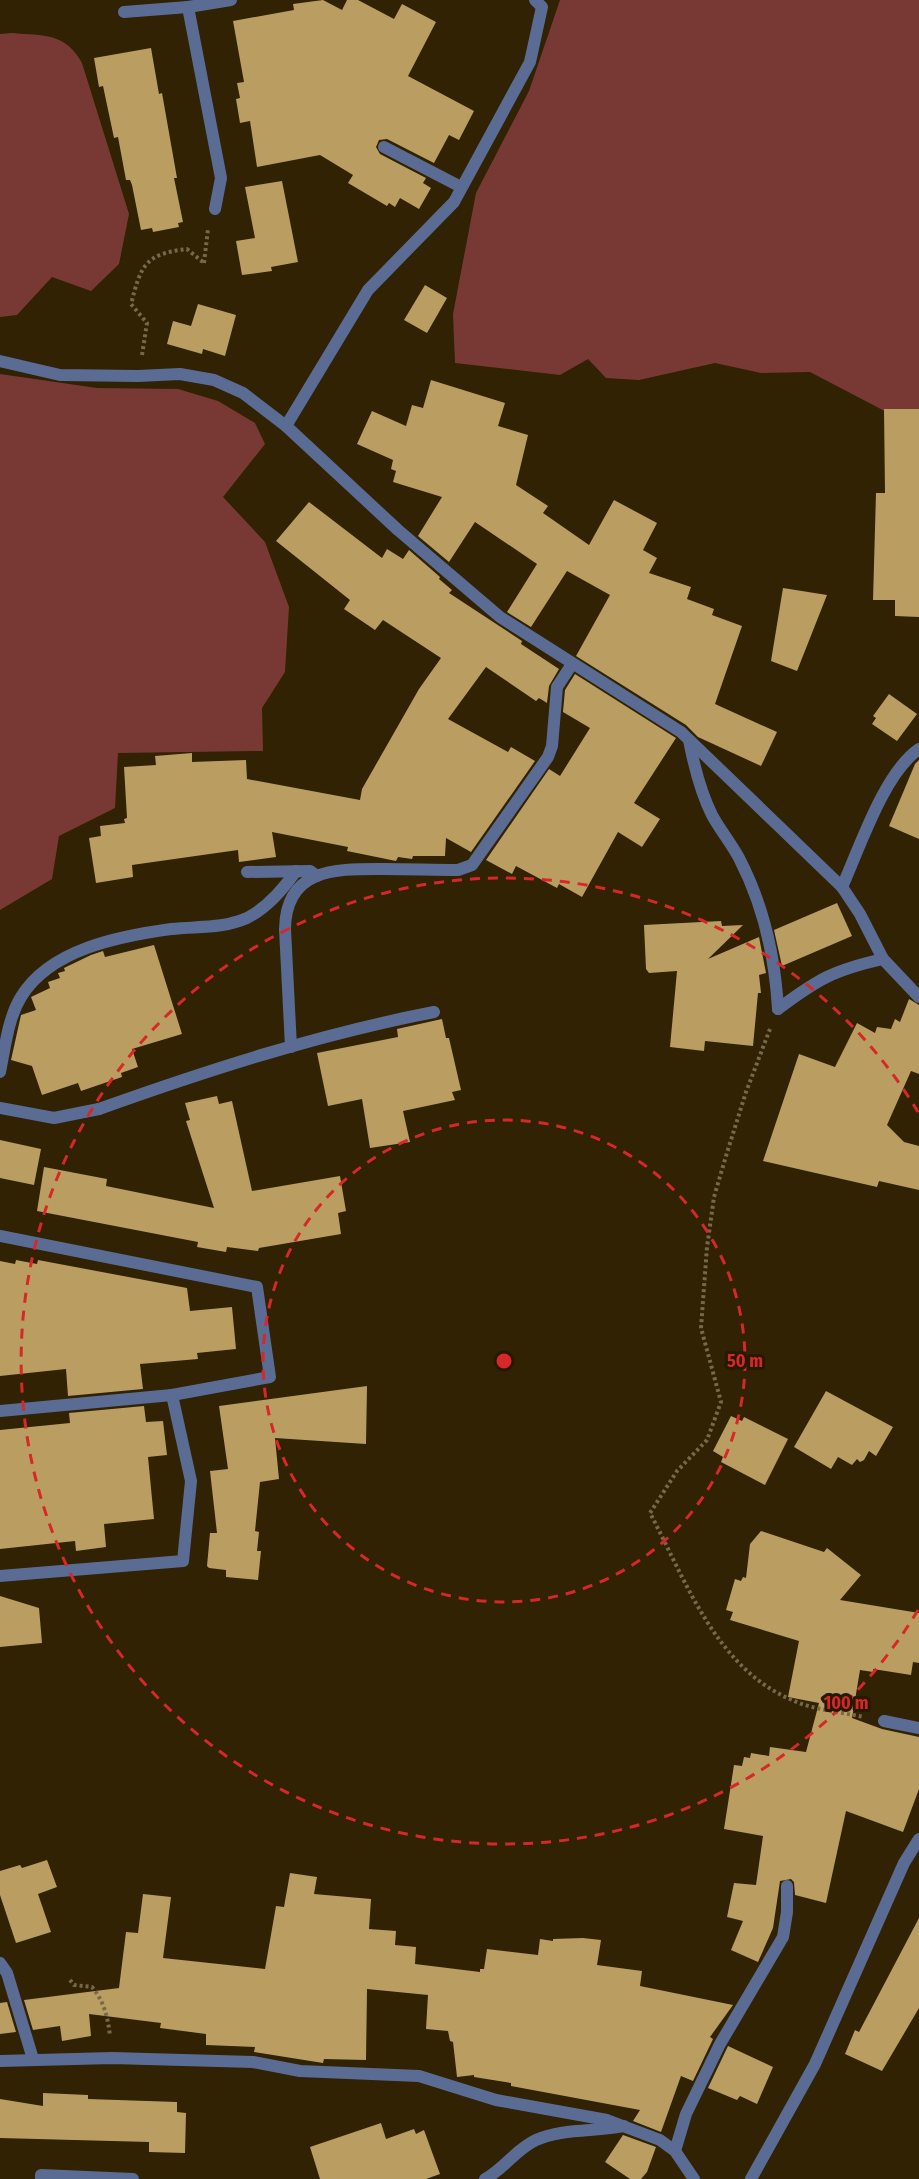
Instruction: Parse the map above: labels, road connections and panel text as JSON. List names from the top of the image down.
{
  "rings": ["50 m", "100 m"]
}
